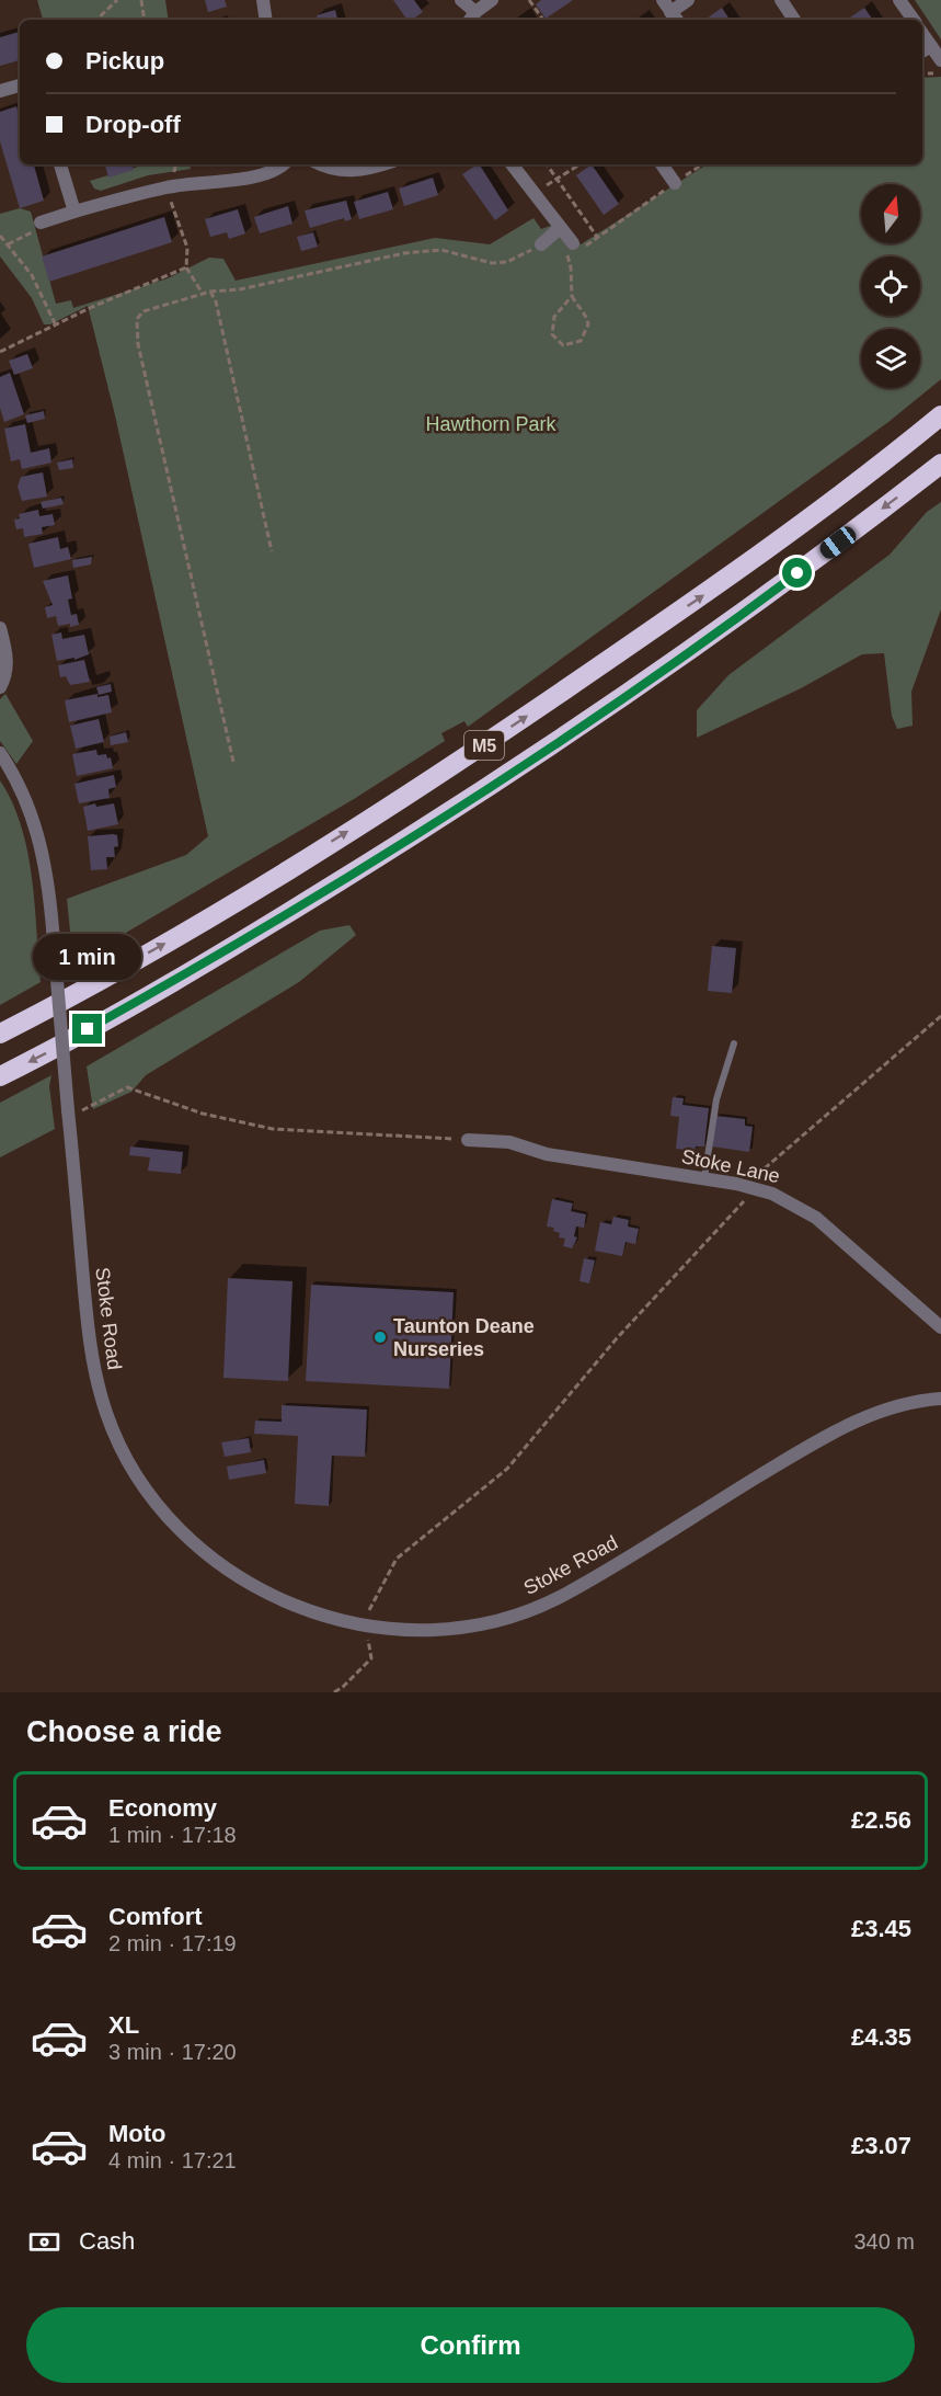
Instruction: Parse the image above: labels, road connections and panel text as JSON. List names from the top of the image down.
{
  "streets": {
    "highway": ["M5"],
    "street": ["Stoke Lane", "Stoke Road"]
  },
  "parks": ["Hawthorn Park"],
  "places": ["Taunton Deane Nurseries"],
  "north": "top",
  "page": {
    "banner": ["Pickup", "Drop-off"],
    "bubble": "1 min",
    "heading": "Choose a ride",
    "list": [
      {
        "name": "Economy",
        "note": "1 min · 17:18",
        "value": "£2.56"
      },
      {
        "name": "Comfort",
        "note": "2 min · 17:19",
        "value": "£3.45"
      },
      {
        "name": "XL",
        "note": "3 min · 17:20",
        "value": "£4.35"
      },
      {
        "name": "Moto",
        "note": "4 min · 17:21",
        "value": "£3.07"
      }
    ],
    "pay": ["Cash", "340 m"],
    "buttons": "Confirm"
  }
}
